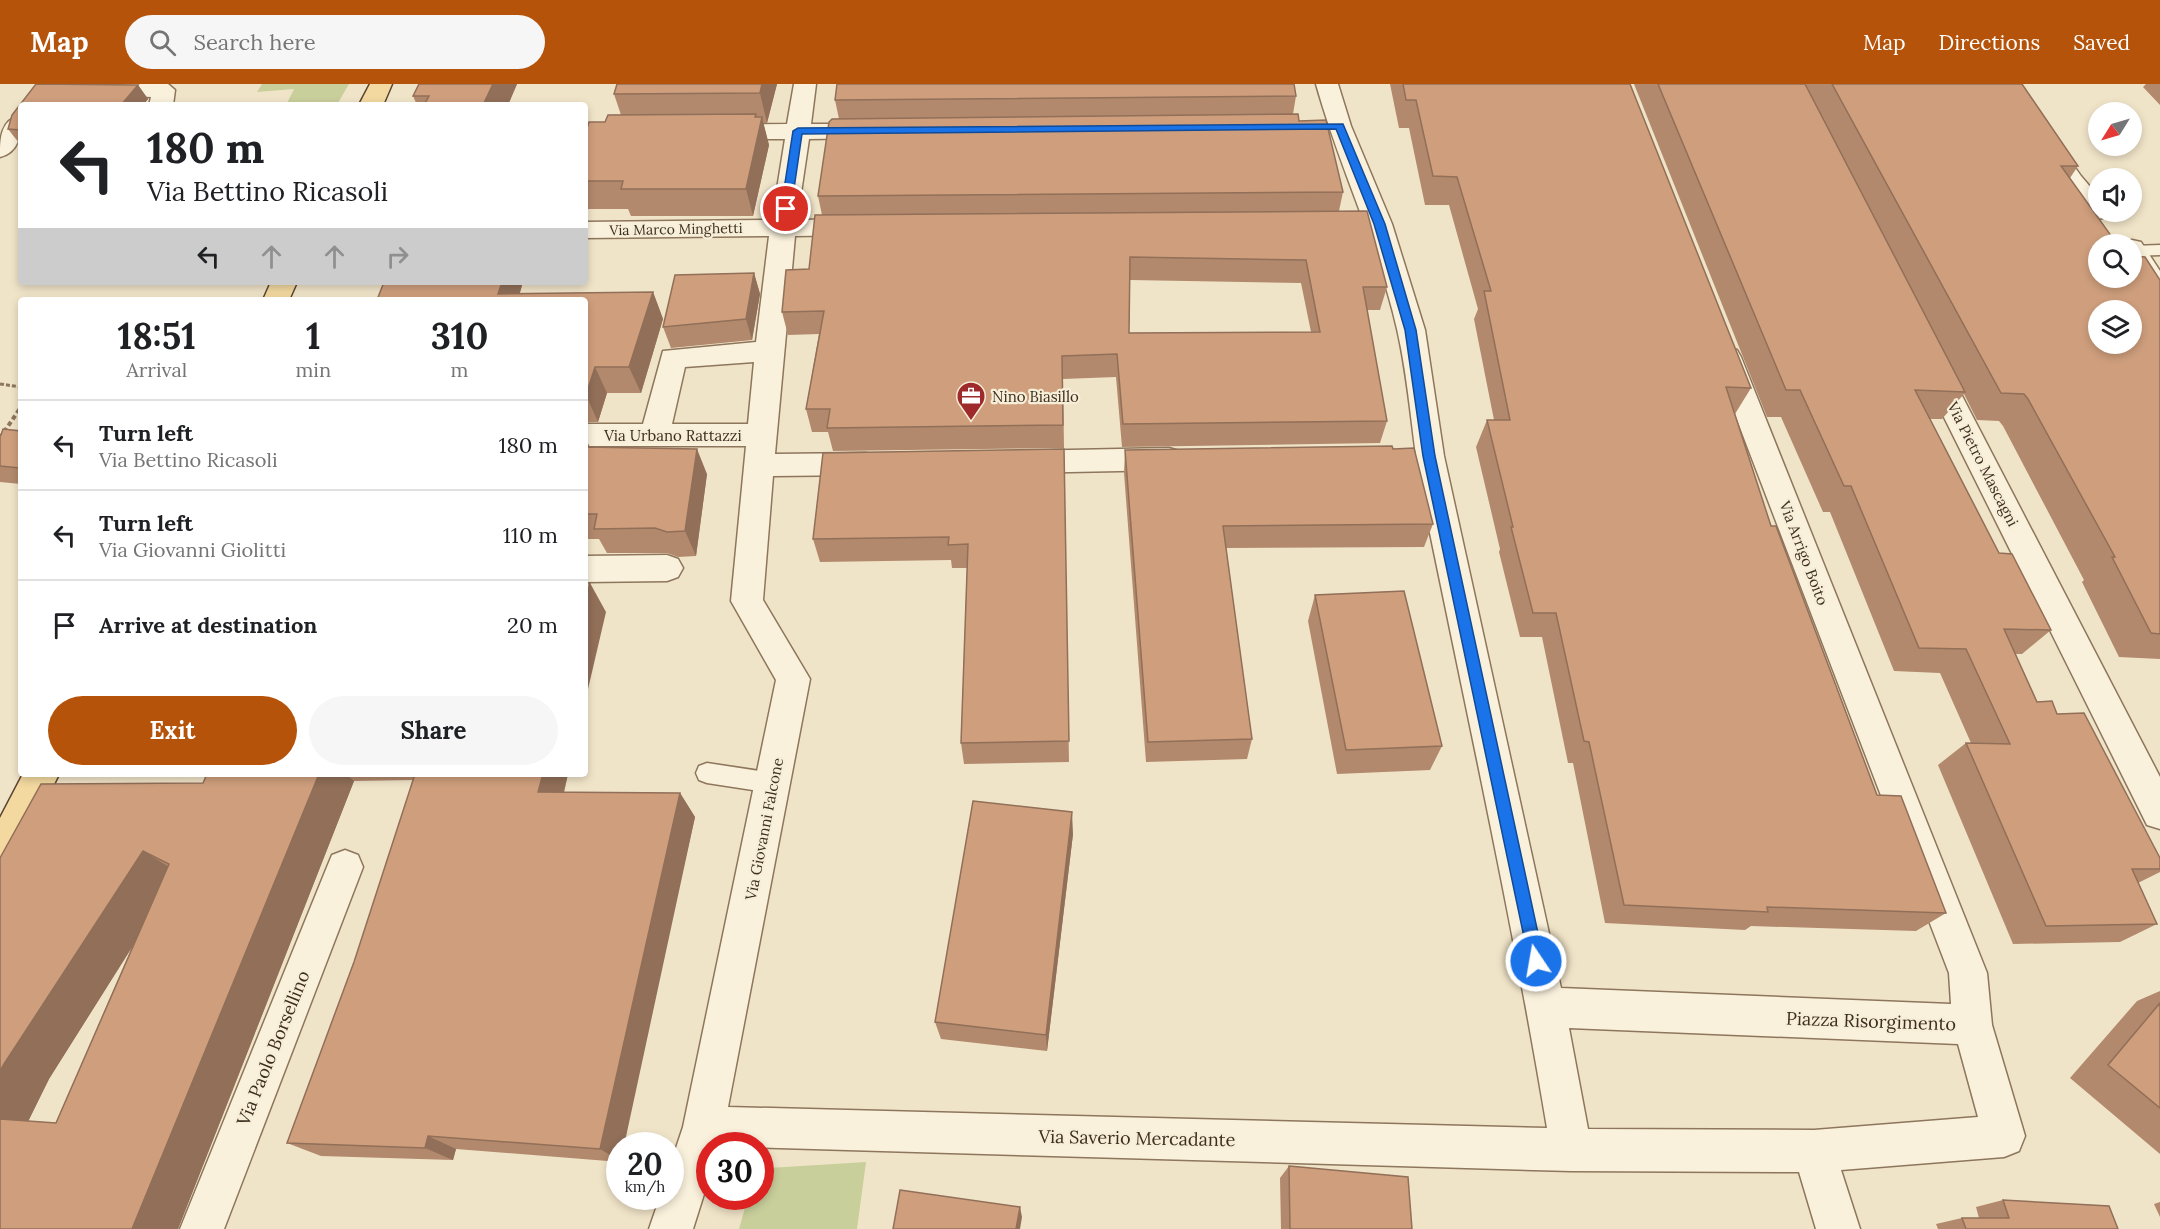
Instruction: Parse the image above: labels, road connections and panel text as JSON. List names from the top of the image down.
{
  "streets": {
    "street": [
      "Via Marco Minghetti",
      "Via Urbano Rattazzi",
      "Via Pietro Mascagni",
      "Via Arrigo Boito",
      "Via Giovanni Falcone",
      "Piazza Risorgimento",
      "Via Paolo Borsellino",
      "Via Saverio Mercadante"
    ]
  },
  "crossings": [
    ["Via Marco Minghetti", "Via Giovanni Falcone"],
    ["Via Urbano Rattazzi", "Via Giovanni Falcone"],
    ["Via Arrigo Boito", "Piazza Risorgimento"],
    ["Via Giovanni Falcone", "Via Saverio Mercadante"],
    ["Piazza Risorgimento", "Via Saverio Mercadante"]
  ],
  "places": {
    "office": ["Nino Biasillo"]
  },
  "north": "bottom left",
  "page": {
    "header": "Map",
    "search": "Search here",
    "nav": ["Map", "Directions", "Saved"],
    "turn": ["180 m", "Via Bettino Ricasoli"],
    "eta": [
      "18:51",
      "Arrival",
      "1",
      "min",
      "310",
      "m"
    ],
    "list": [
      {
        "name": "Turn left",
        "note": "Via Bettino Ricasoli",
        "value": "180 m"
      },
      {
        "name": "Turn left",
        "note": "Via Giovanni Giolitti",
        "value": "110 m"
      },
      {
        "name": "Arrive at destination",
        "value": "20 m"
      }
    ],
    "buttons": ["Exit", "Share"],
    "speed": "20 km/h",
    "limit": "30"
  }
}
